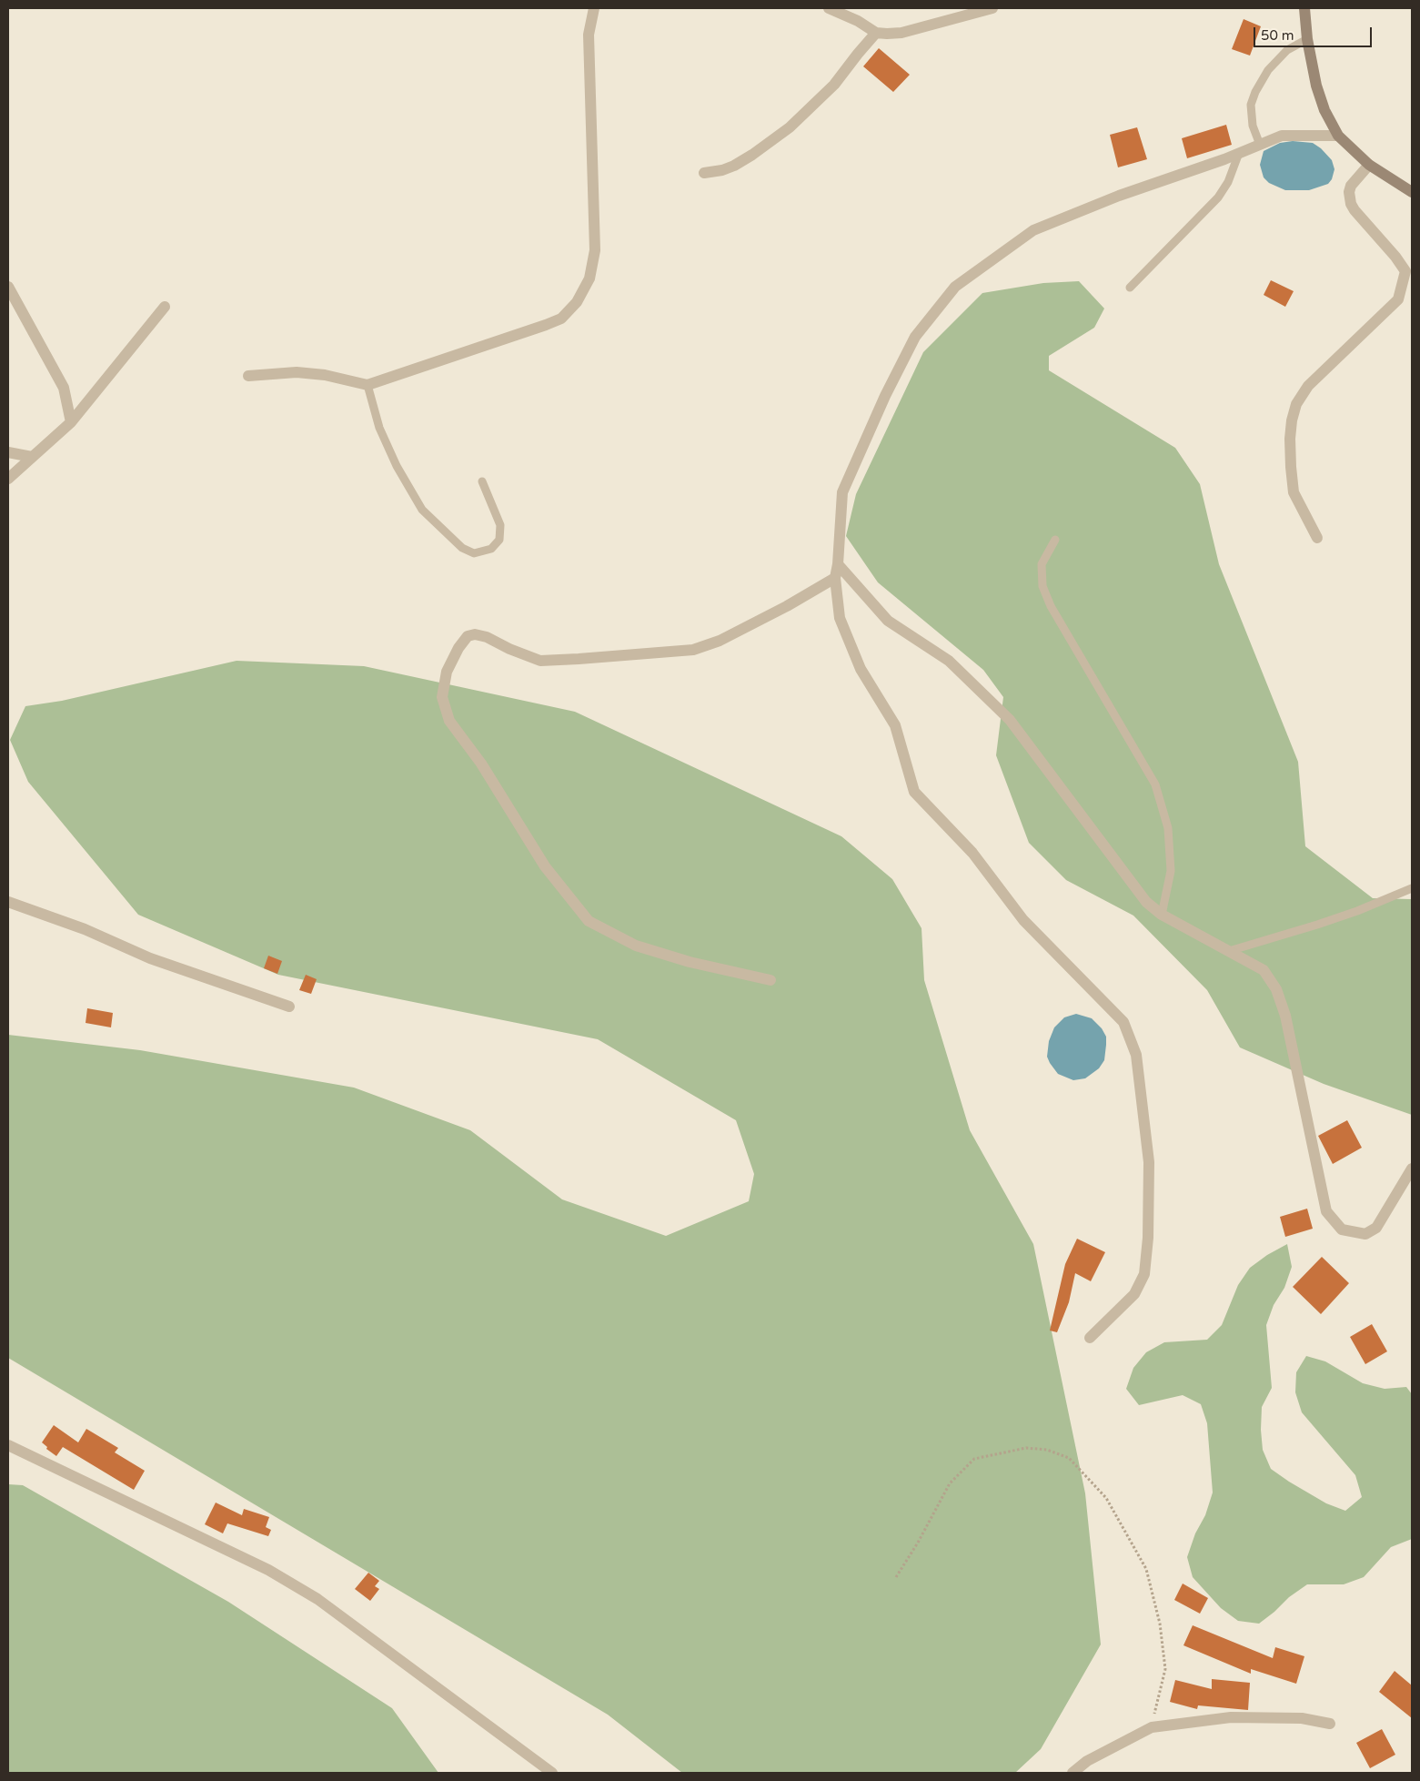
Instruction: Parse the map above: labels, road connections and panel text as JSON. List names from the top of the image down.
{
  "scale_bar": "50 m"
}
